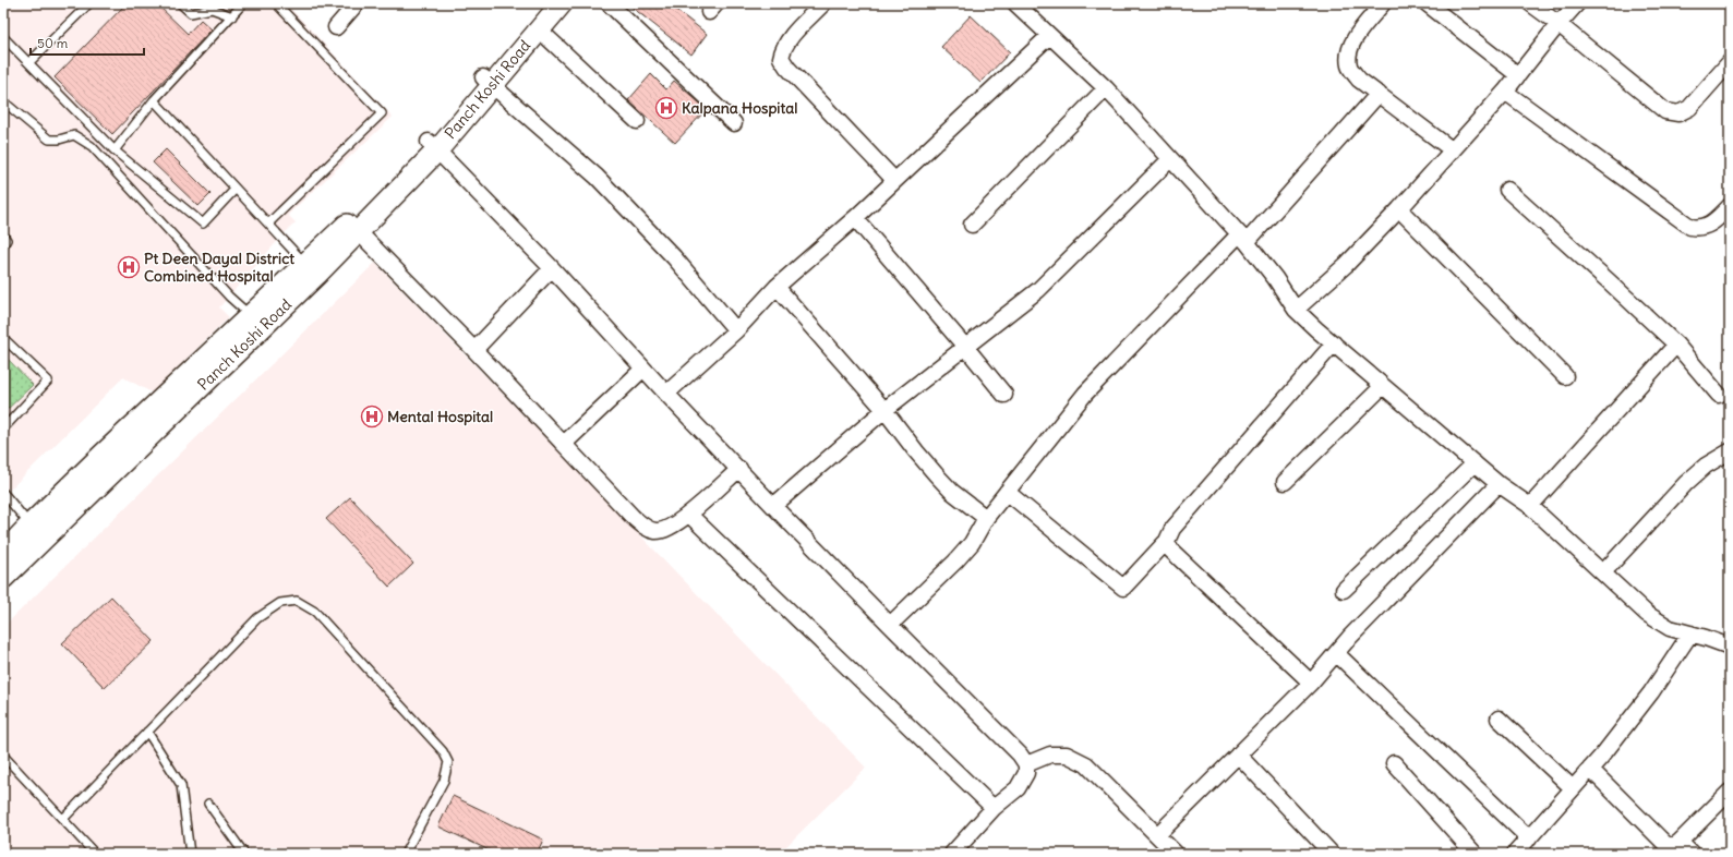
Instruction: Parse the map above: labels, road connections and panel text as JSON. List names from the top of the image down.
{
  "streets": {
    "street": ["Panch Koshi Road"]
  },
  "places": {
    "hospital": ["Kalpana Hospital", "Pt Deen Dayal District Combined Hospital", "Mental Hospital"]
  },
  "scale_bar": "50 m"
}
